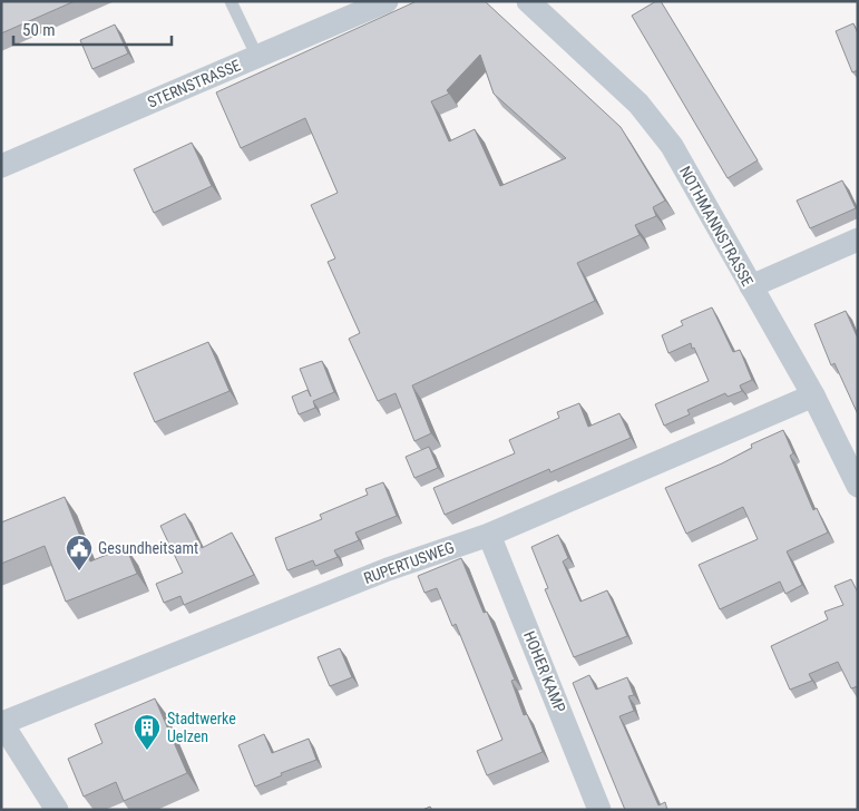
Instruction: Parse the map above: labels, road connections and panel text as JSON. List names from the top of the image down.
{
  "streets": {
    "street": [
      "STERNSTRASSE",
      "NOTHMANNSTRASSE",
      "RUPERTUSWEG",
      "HOHER KAMP"
    ]
  },
  "crossings": [
    ["NOTHMANNSTRASSE", "RUPERTUSWEG"],
    ["RUPERTUSWEG", "HOHER KAMP"]
  ],
  "places": {
    "public building": ["Gesundheitsamt"],
    "building": ["Stadtwerke Uelzen"]
  },
  "scale_bar": "50 m"
}
